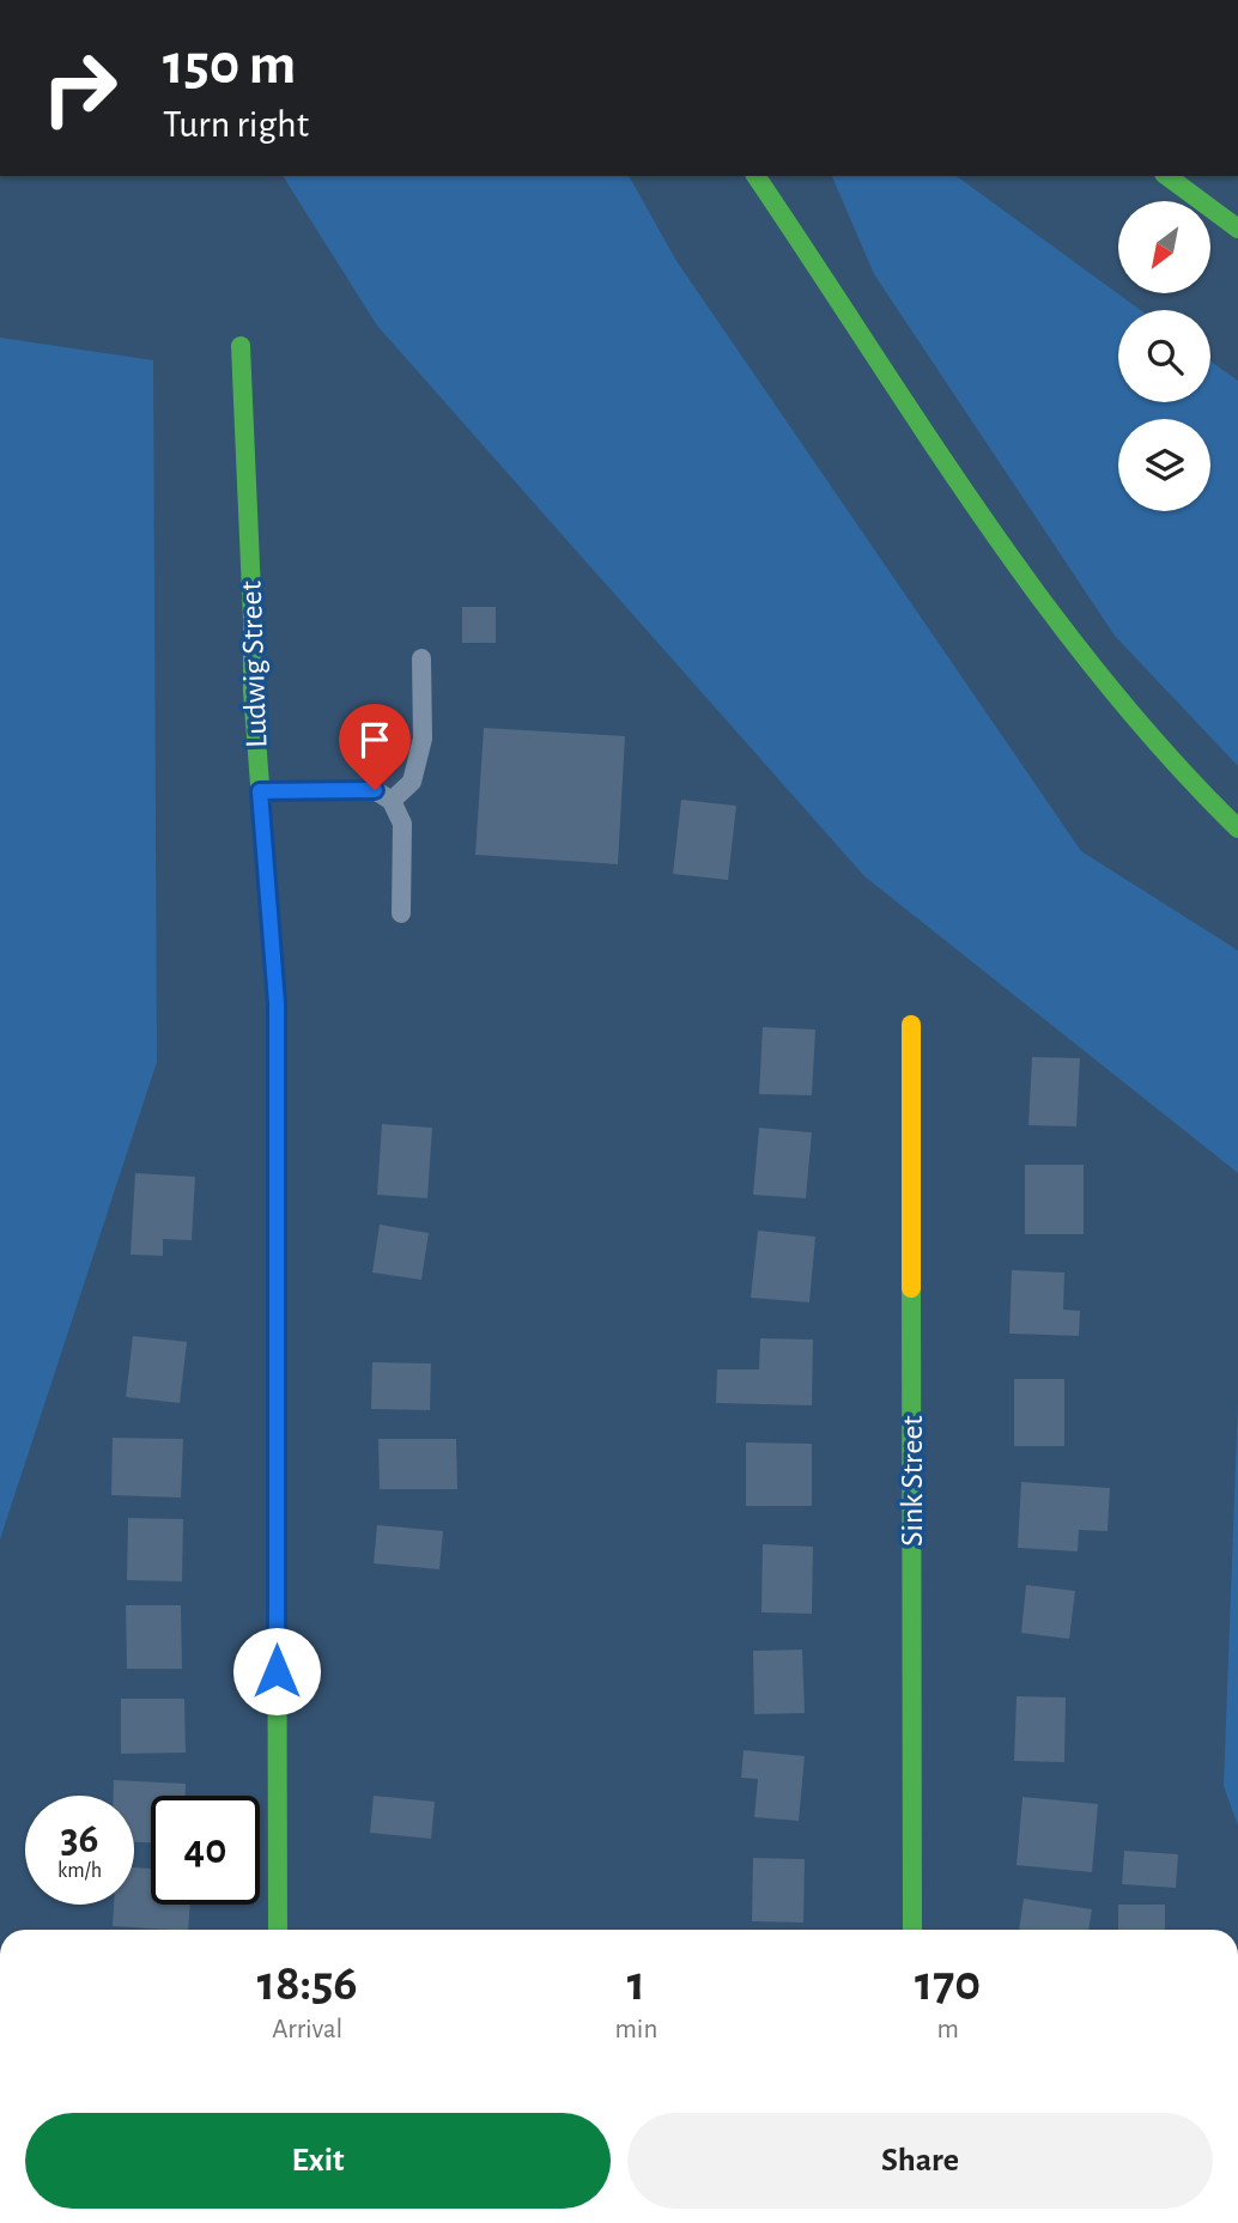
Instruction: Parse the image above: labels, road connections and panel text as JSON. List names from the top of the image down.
{
  "streets": {
    "main road": ["Ludwig Street", "Sink Street"]
  },
  "north": "bottom left",
  "page": {
    "turn": ["150 m", "Turn right"],
    "speed": "36 km/h",
    "limit": "40",
    "eta": [
      "18:56",
      "Arrival",
      "1",
      "min",
      "170",
      "m"
    ],
    "buttons": ["Exit", "Share"]
  }
}
